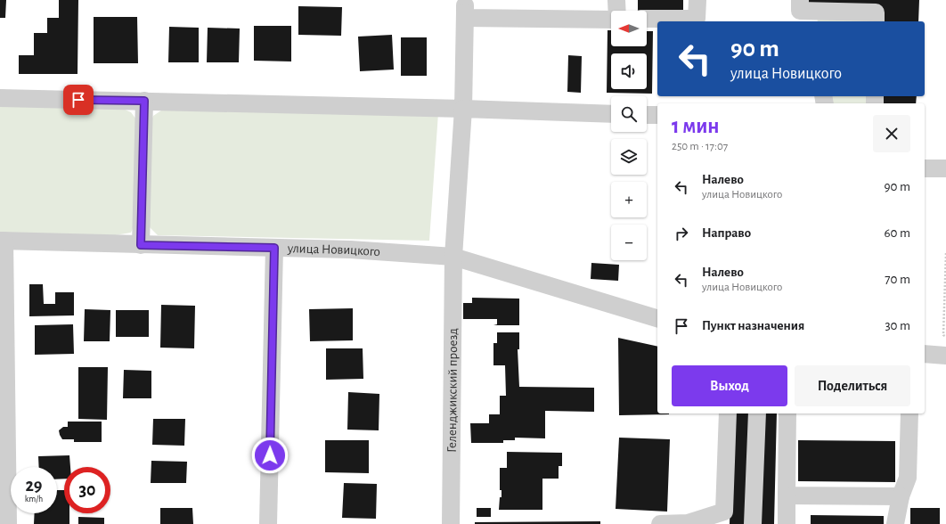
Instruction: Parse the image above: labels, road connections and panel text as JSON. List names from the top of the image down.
{
  "streets": {
    "street": ["улица Новицкого", "Геленджикский проезд"]
  },
  "crossings": [
    ["улица Новицкого", "Геленджикский проезд"]
  ],
  "north": "left",
  "page": {
    "map_buttons": ["+", "−"],
    "turn": ["90 m", "улица Новицкого"],
    "heading": ["1 мин", "250 m · 17:07"],
    "list": [
      {
        "name": "Налево",
        "note": "улица Новицкого",
        "value": "90 m"
      },
      {
        "name": "Направо",
        "value": "60 m"
      },
      {
        "name": "Налево",
        "note": "улица Новицкого",
        "value": "70 m"
      },
      {
        "name": "Пункт назначения",
        "value": "30 m"
      }
    ],
    "buttons": ["Выход", "Поделиться"],
    "speed": "29 km/h",
    "limit": "30"
  }
}
